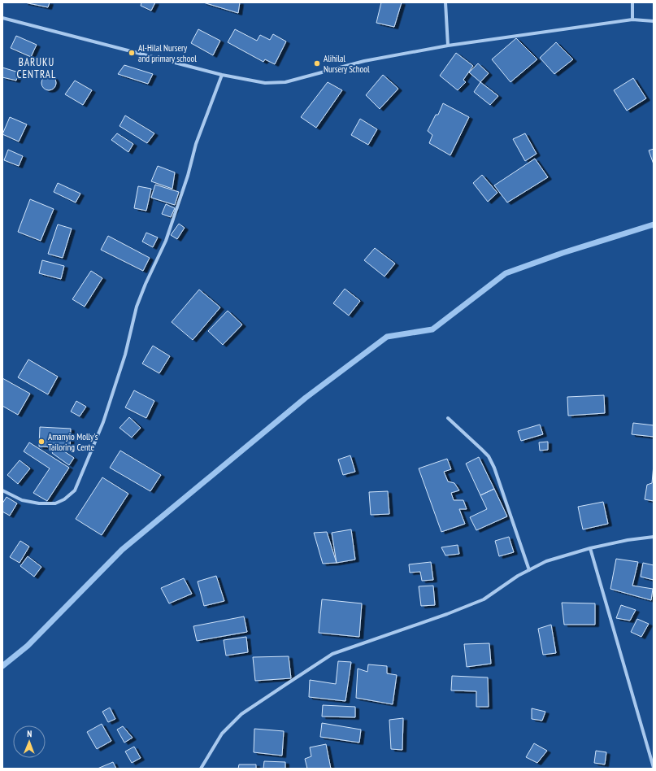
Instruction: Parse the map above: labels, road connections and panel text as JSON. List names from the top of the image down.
{
  "districts": ["BARUKU CENTRAL"],
  "places": ["Al-Hilal Nursery and primary school", "Alihilal Nursery School", "Amanyio Molly's Tailoring Cente"],
  "north": "top"
}
